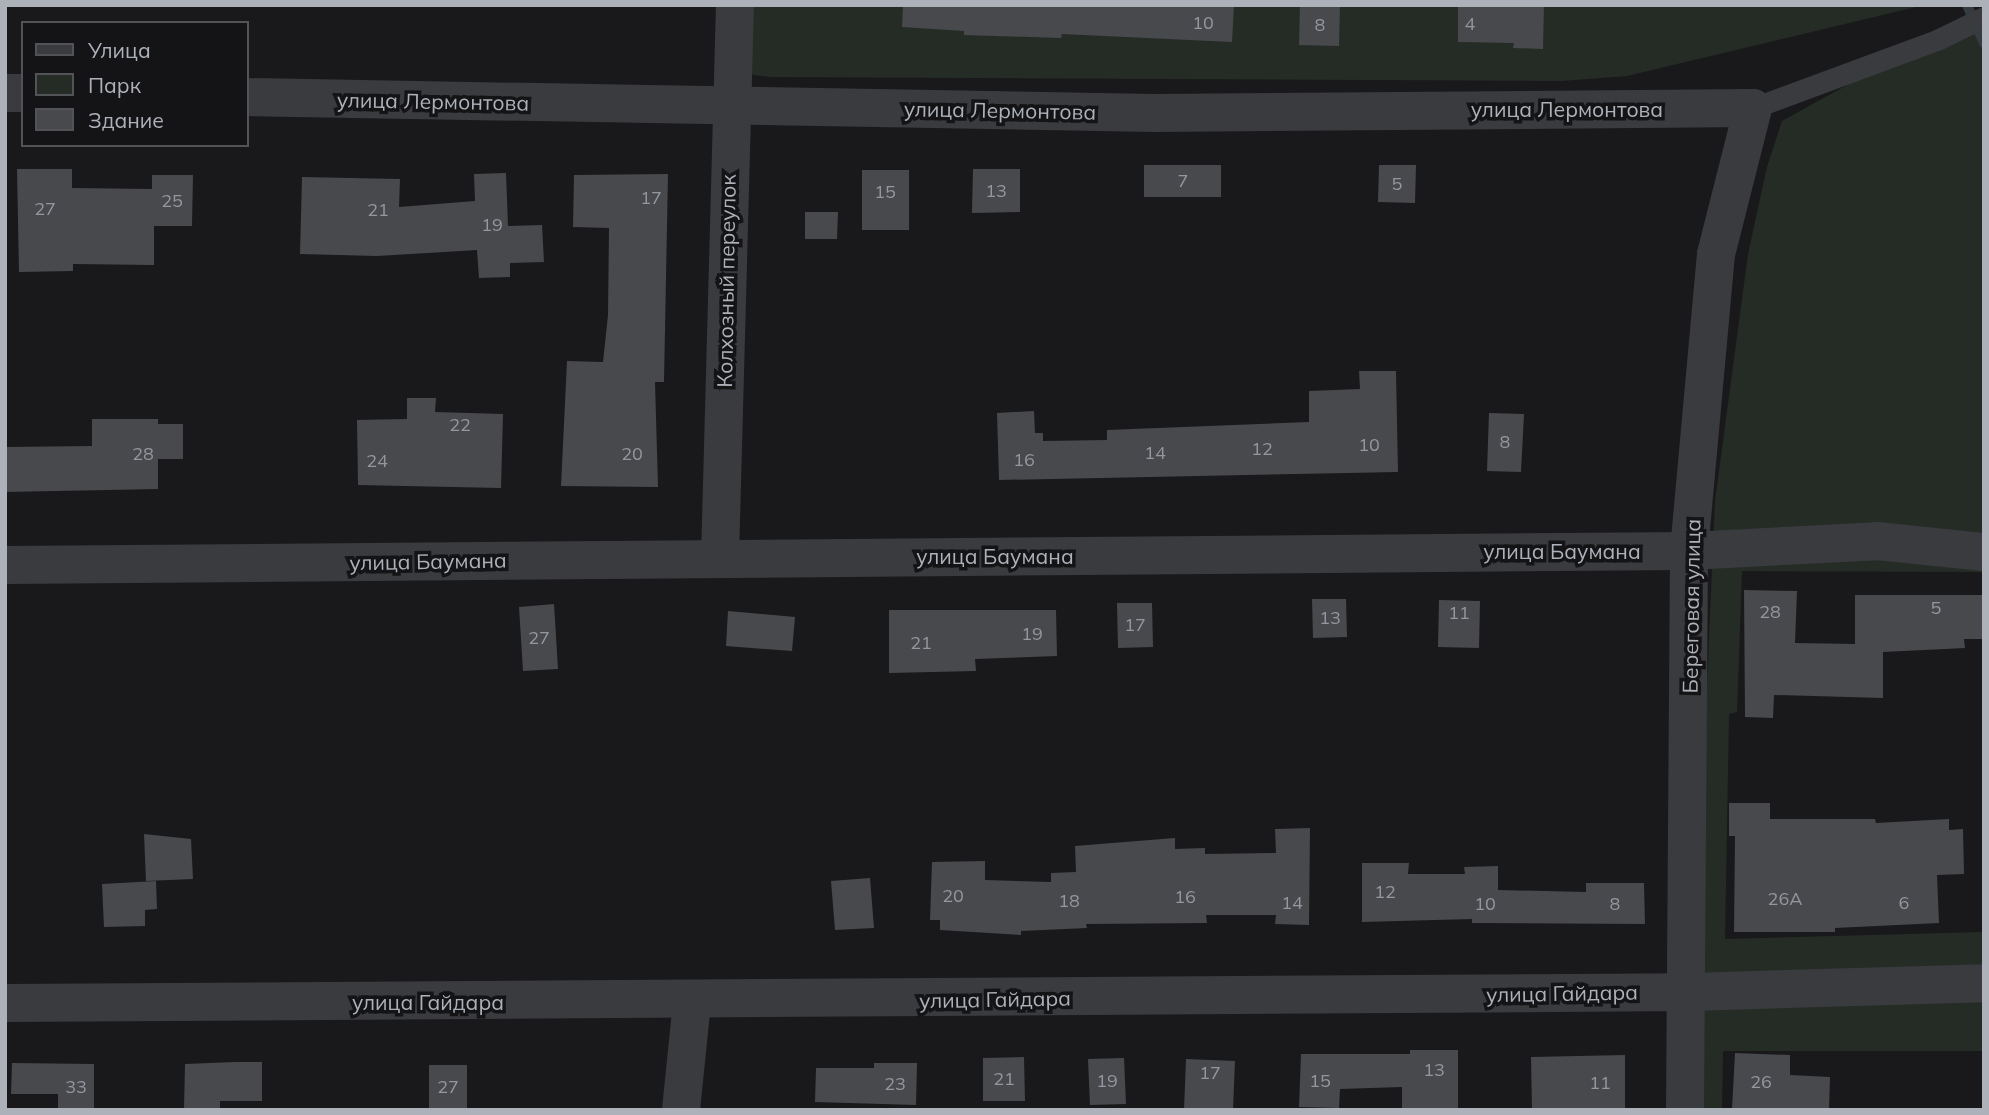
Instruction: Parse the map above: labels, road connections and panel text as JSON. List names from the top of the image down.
{
  "streets": {
    "street": [
      "улица Лермонтова",
      "Колхозный переулок",
      "улица Баумана",
      "Береговая улица",
      "улица Гайдара"
    ]
  },
  "crossings": [
    ["улица Лермонтова", "Колхозный переулок"],
    ["улица Лермонтова", "Береговая улица"],
    ["Колхозный переулок", "улица Баумана"],
    ["улица Баумана", "Береговая улица"],
    ["Береговая улица", "улица Гайдара"]
  ],
  "house_numbers": [
    "10",
    "4",
    "8",
    "7",
    "5",
    "13",
    "15",
    "17",
    "25",
    "27",
    "21",
    "19",
    "22",
    "8",
    "10",
    "12",
    "14",
    "28",
    "20",
    "16",
    "24",
    "5",
    "28",
    "11",
    "13",
    "17",
    "19",
    "27",
    "21",
    "12",
    "20",
    "16",
    "26А",
    "18",
    "14",
    "6",
    "10",
    "8",
    "13",
    "17",
    "21",
    "19",
    "15",
    "26",
    "11",
    "23",
    "33",
    "27"
  ],
  "legend": ["Улица", "Парк", "Здание"]
}
